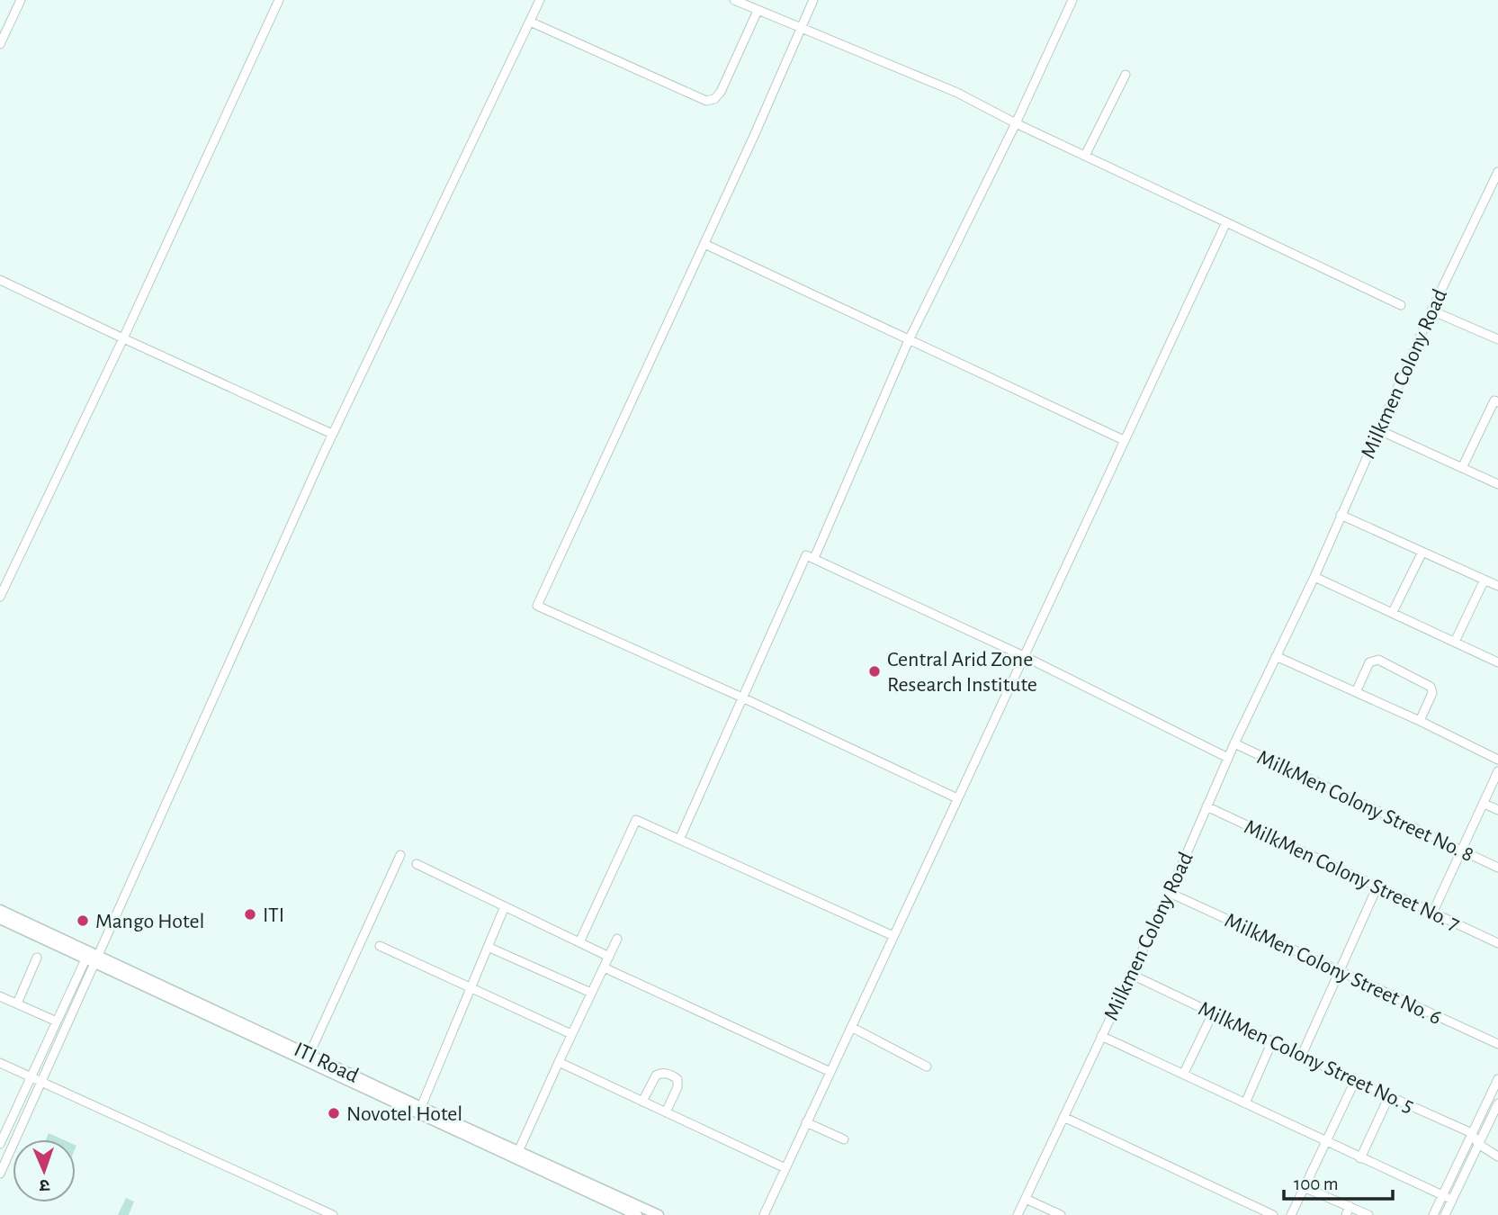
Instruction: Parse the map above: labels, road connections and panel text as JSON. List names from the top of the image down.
{
  "streets": {
    "street": [
      "Milkmen Colony Road",
      "MilkMen Colony Street No. 8",
      "MilkMen Colony Street No. 7",
      "MilkMen Colony Street No. 6",
      "MilkMen Colony Street No. 5",
      "ITI Road"
    ]
  },
  "crossings": [
    ["Milkmen Colony Road", "MilkMen Colony Street No. 8"],
    ["Milkmen Colony Road", "MilkMen Colony Street No. 7"],
    ["Milkmen Colony Road", "MilkMen Colony Street No. 6"],
    ["Milkmen Colony Road", "MilkMen Colony Street No. 5"]
  ],
  "places": [
    "Central Arid Zone Research Institute",
    "ITI",
    "Mango Hotel",
    "Novotel Hotel"
  ],
  "scale_bar": "100 m",
  "north": "bottom"
}
